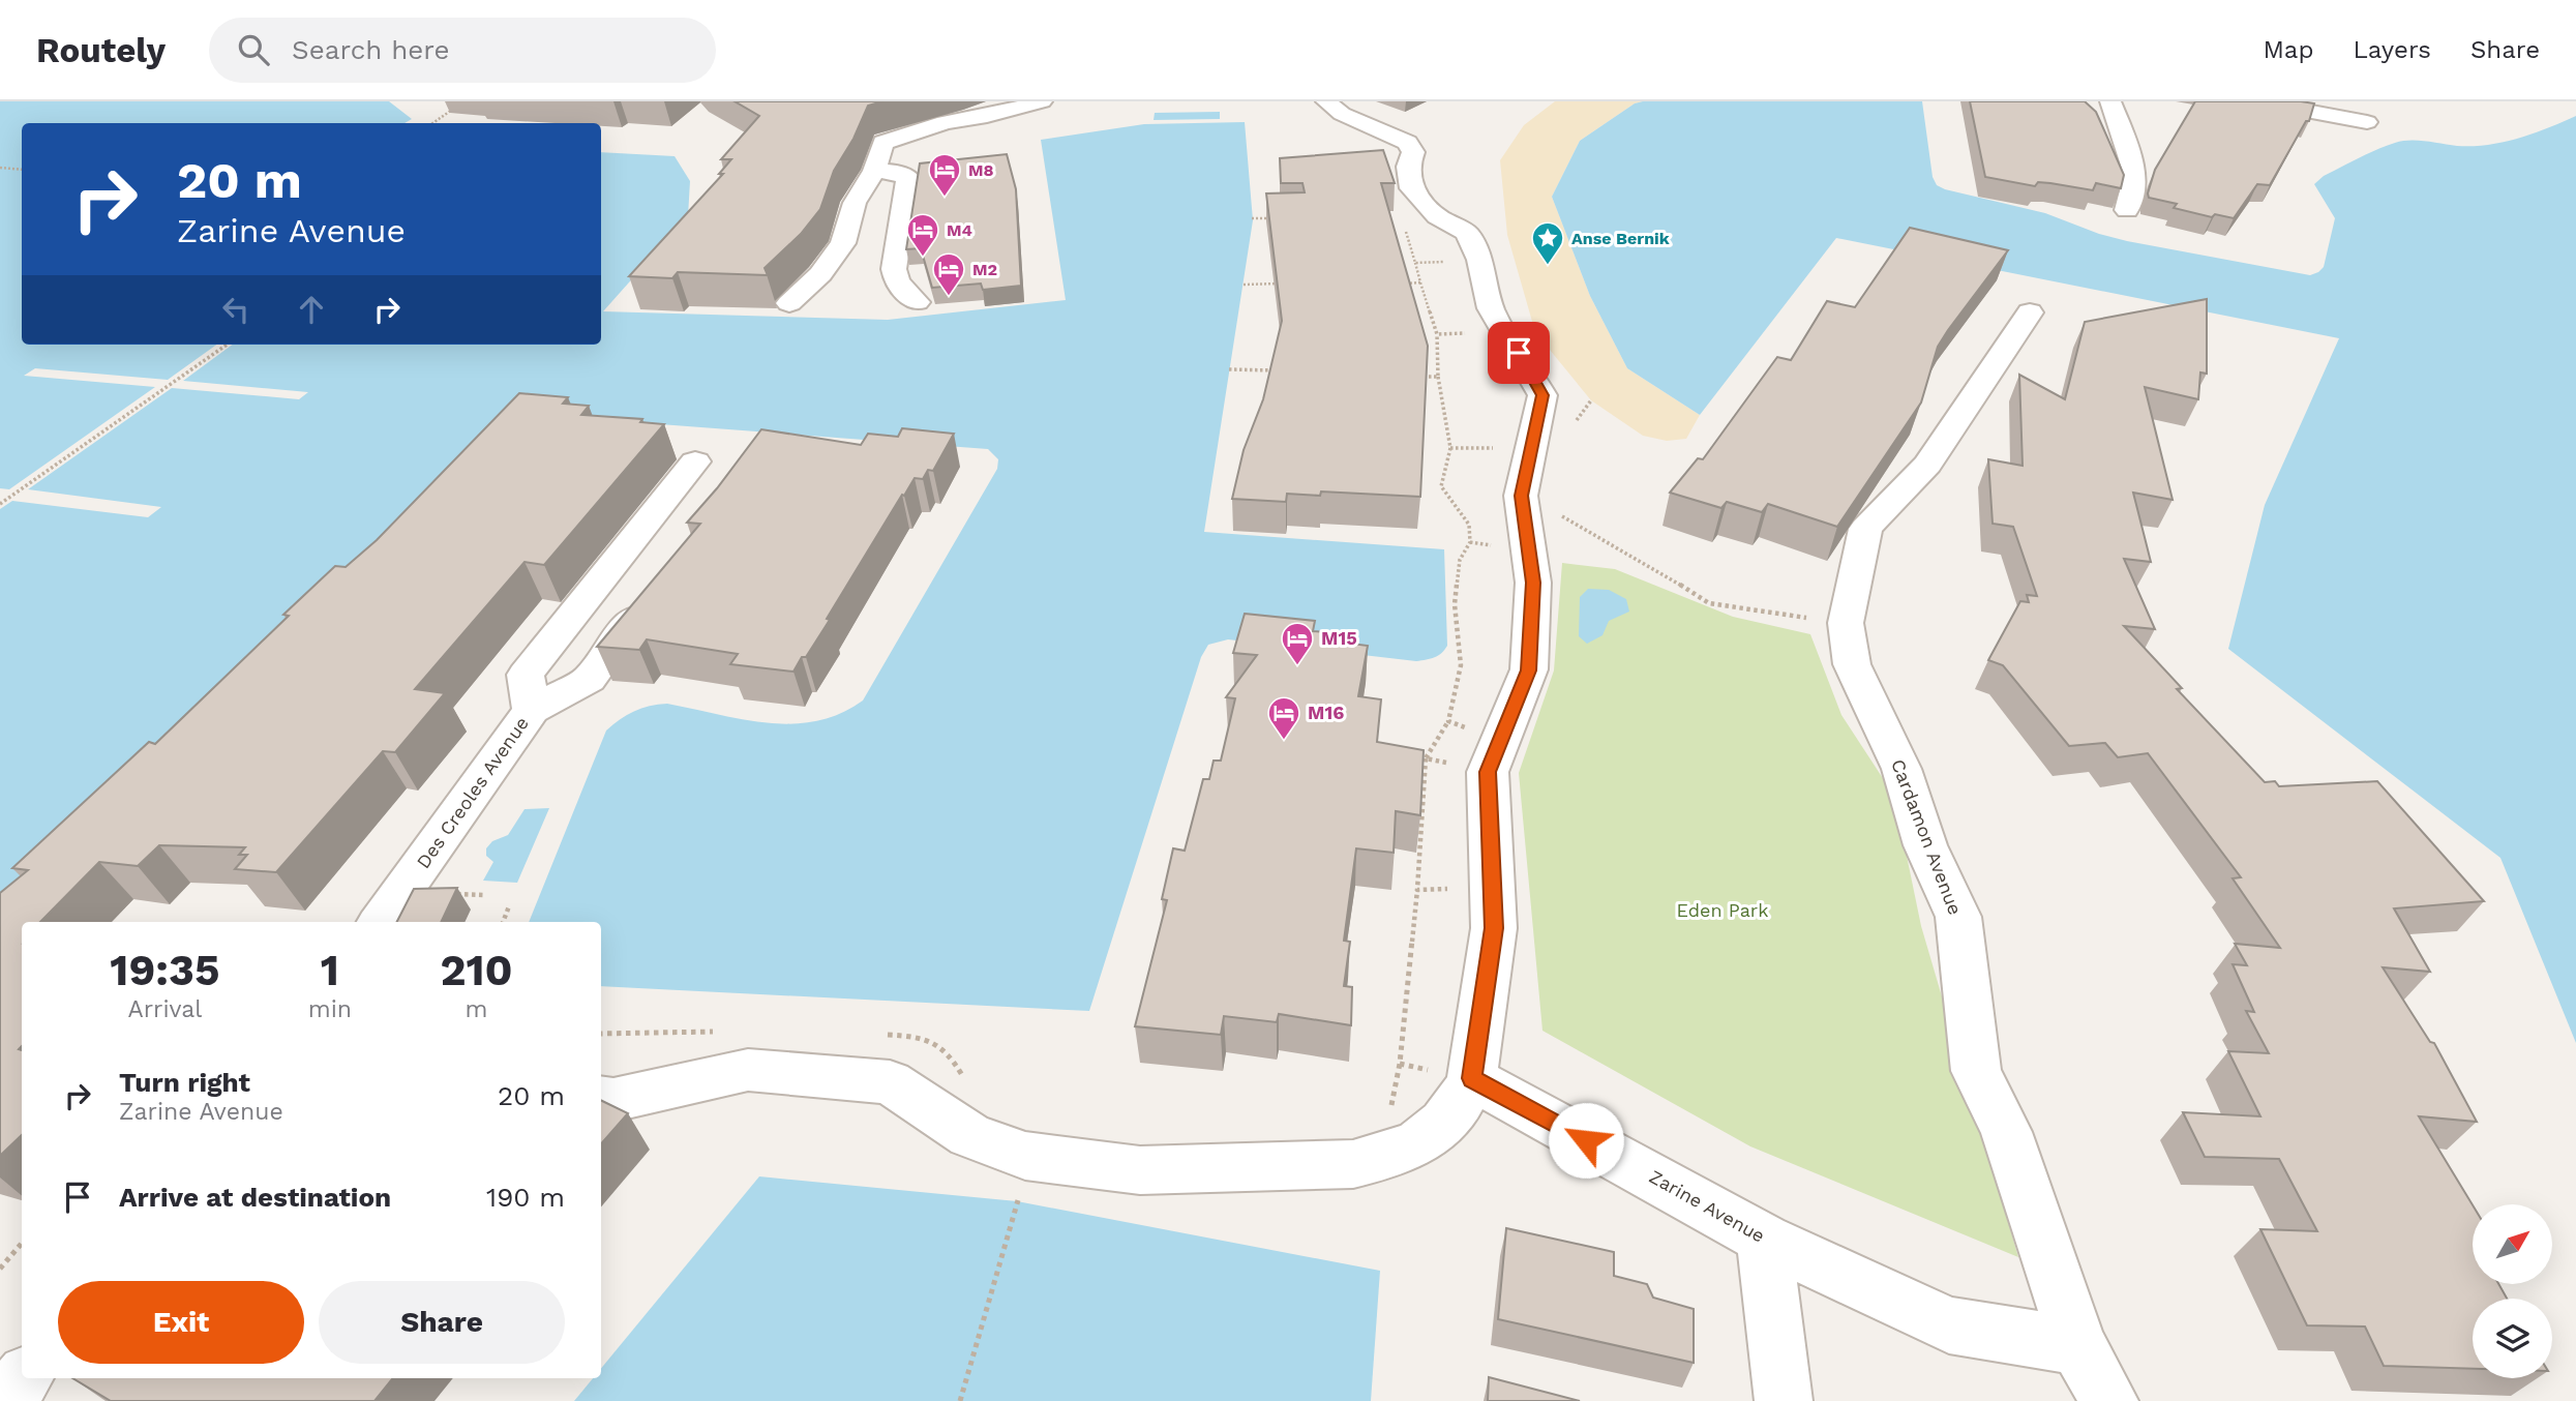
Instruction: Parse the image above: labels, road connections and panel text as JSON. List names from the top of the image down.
{
  "streets": {
    "street": ["Des Creoles Avenue", "Cardamon Avenue", "Zarine Avenue"]
  },
  "crossings": [
    ["Cardamon Avenue", "Zarine Avenue"]
  ],
  "parks": ["Eden Park"],
  "places": {
    "hotel": [
      "M8",
      "M4",
      "M2",
      "M15",
      "M16"
    ],
    "place": ["Anse Bernik"]
  },
  "north": "top right",
  "page": {
    "header": "Routely",
    "search": "Search here",
    "nav": ["Map", "Layers", "Share"],
    "turn": ["20 m", "Zarine Avenue"],
    "eta": [
      "19:35",
      "Arrival",
      "1",
      "min",
      "210",
      "m"
    ],
    "list": [
      {
        "name": "Turn right",
        "note": "Zarine Avenue",
        "value": "20 m"
      },
      {
        "name": "Arrive at destination",
        "value": "190 m"
      }
    ],
    "buttons": ["Exit", "Share"]
  }
}
